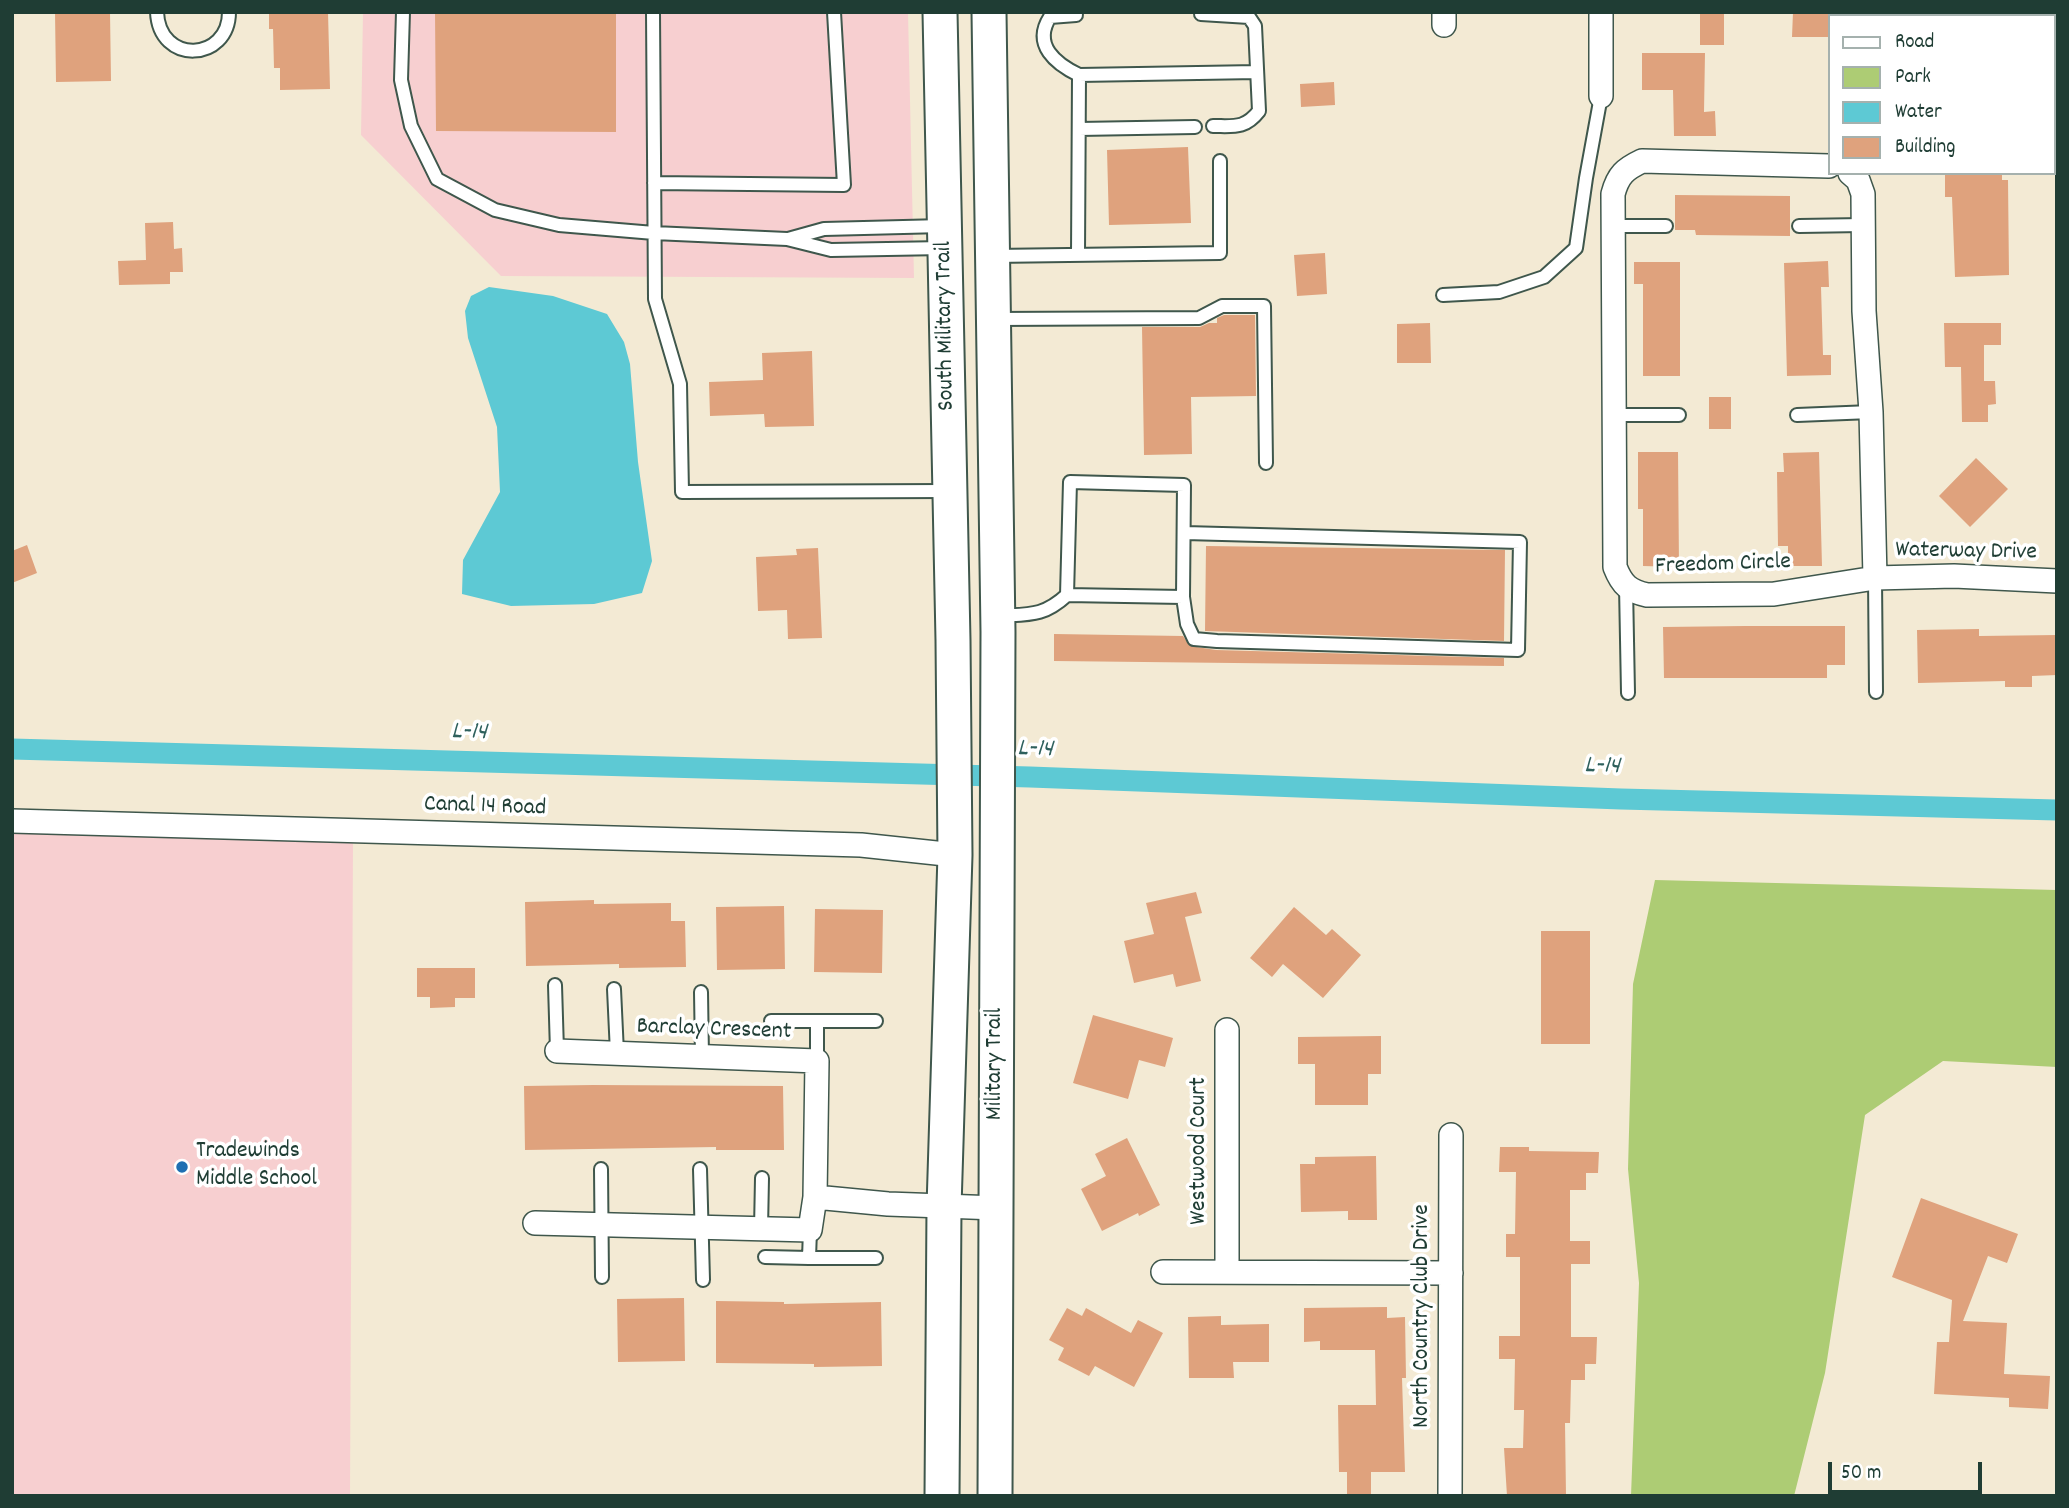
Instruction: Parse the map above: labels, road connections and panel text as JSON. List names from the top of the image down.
{
  "streets": {
    "main road": ["South Military Trail", "Military Trail"],
    "street": [
      "Waterway Drive",
      "Freedom Circle",
      "Canal 14 Road",
      "Barclay Crescent",
      "Westwood Court",
      "North Country Club Drive"
    ]
  },
  "crossings": [
    ["South Military Trail", "Military Trail"],
    ["Waterway Drive", "Freedom Circle"],
    ["Canal 14 Road", "Military Trail"]
  ],
  "water": ["L-14"],
  "places": ["Tradewinds Middle School"],
  "legend": [
    "Road",
    "Park",
    "Water",
    "Building"
  ],
  "scale_bar": "50 m"
}
